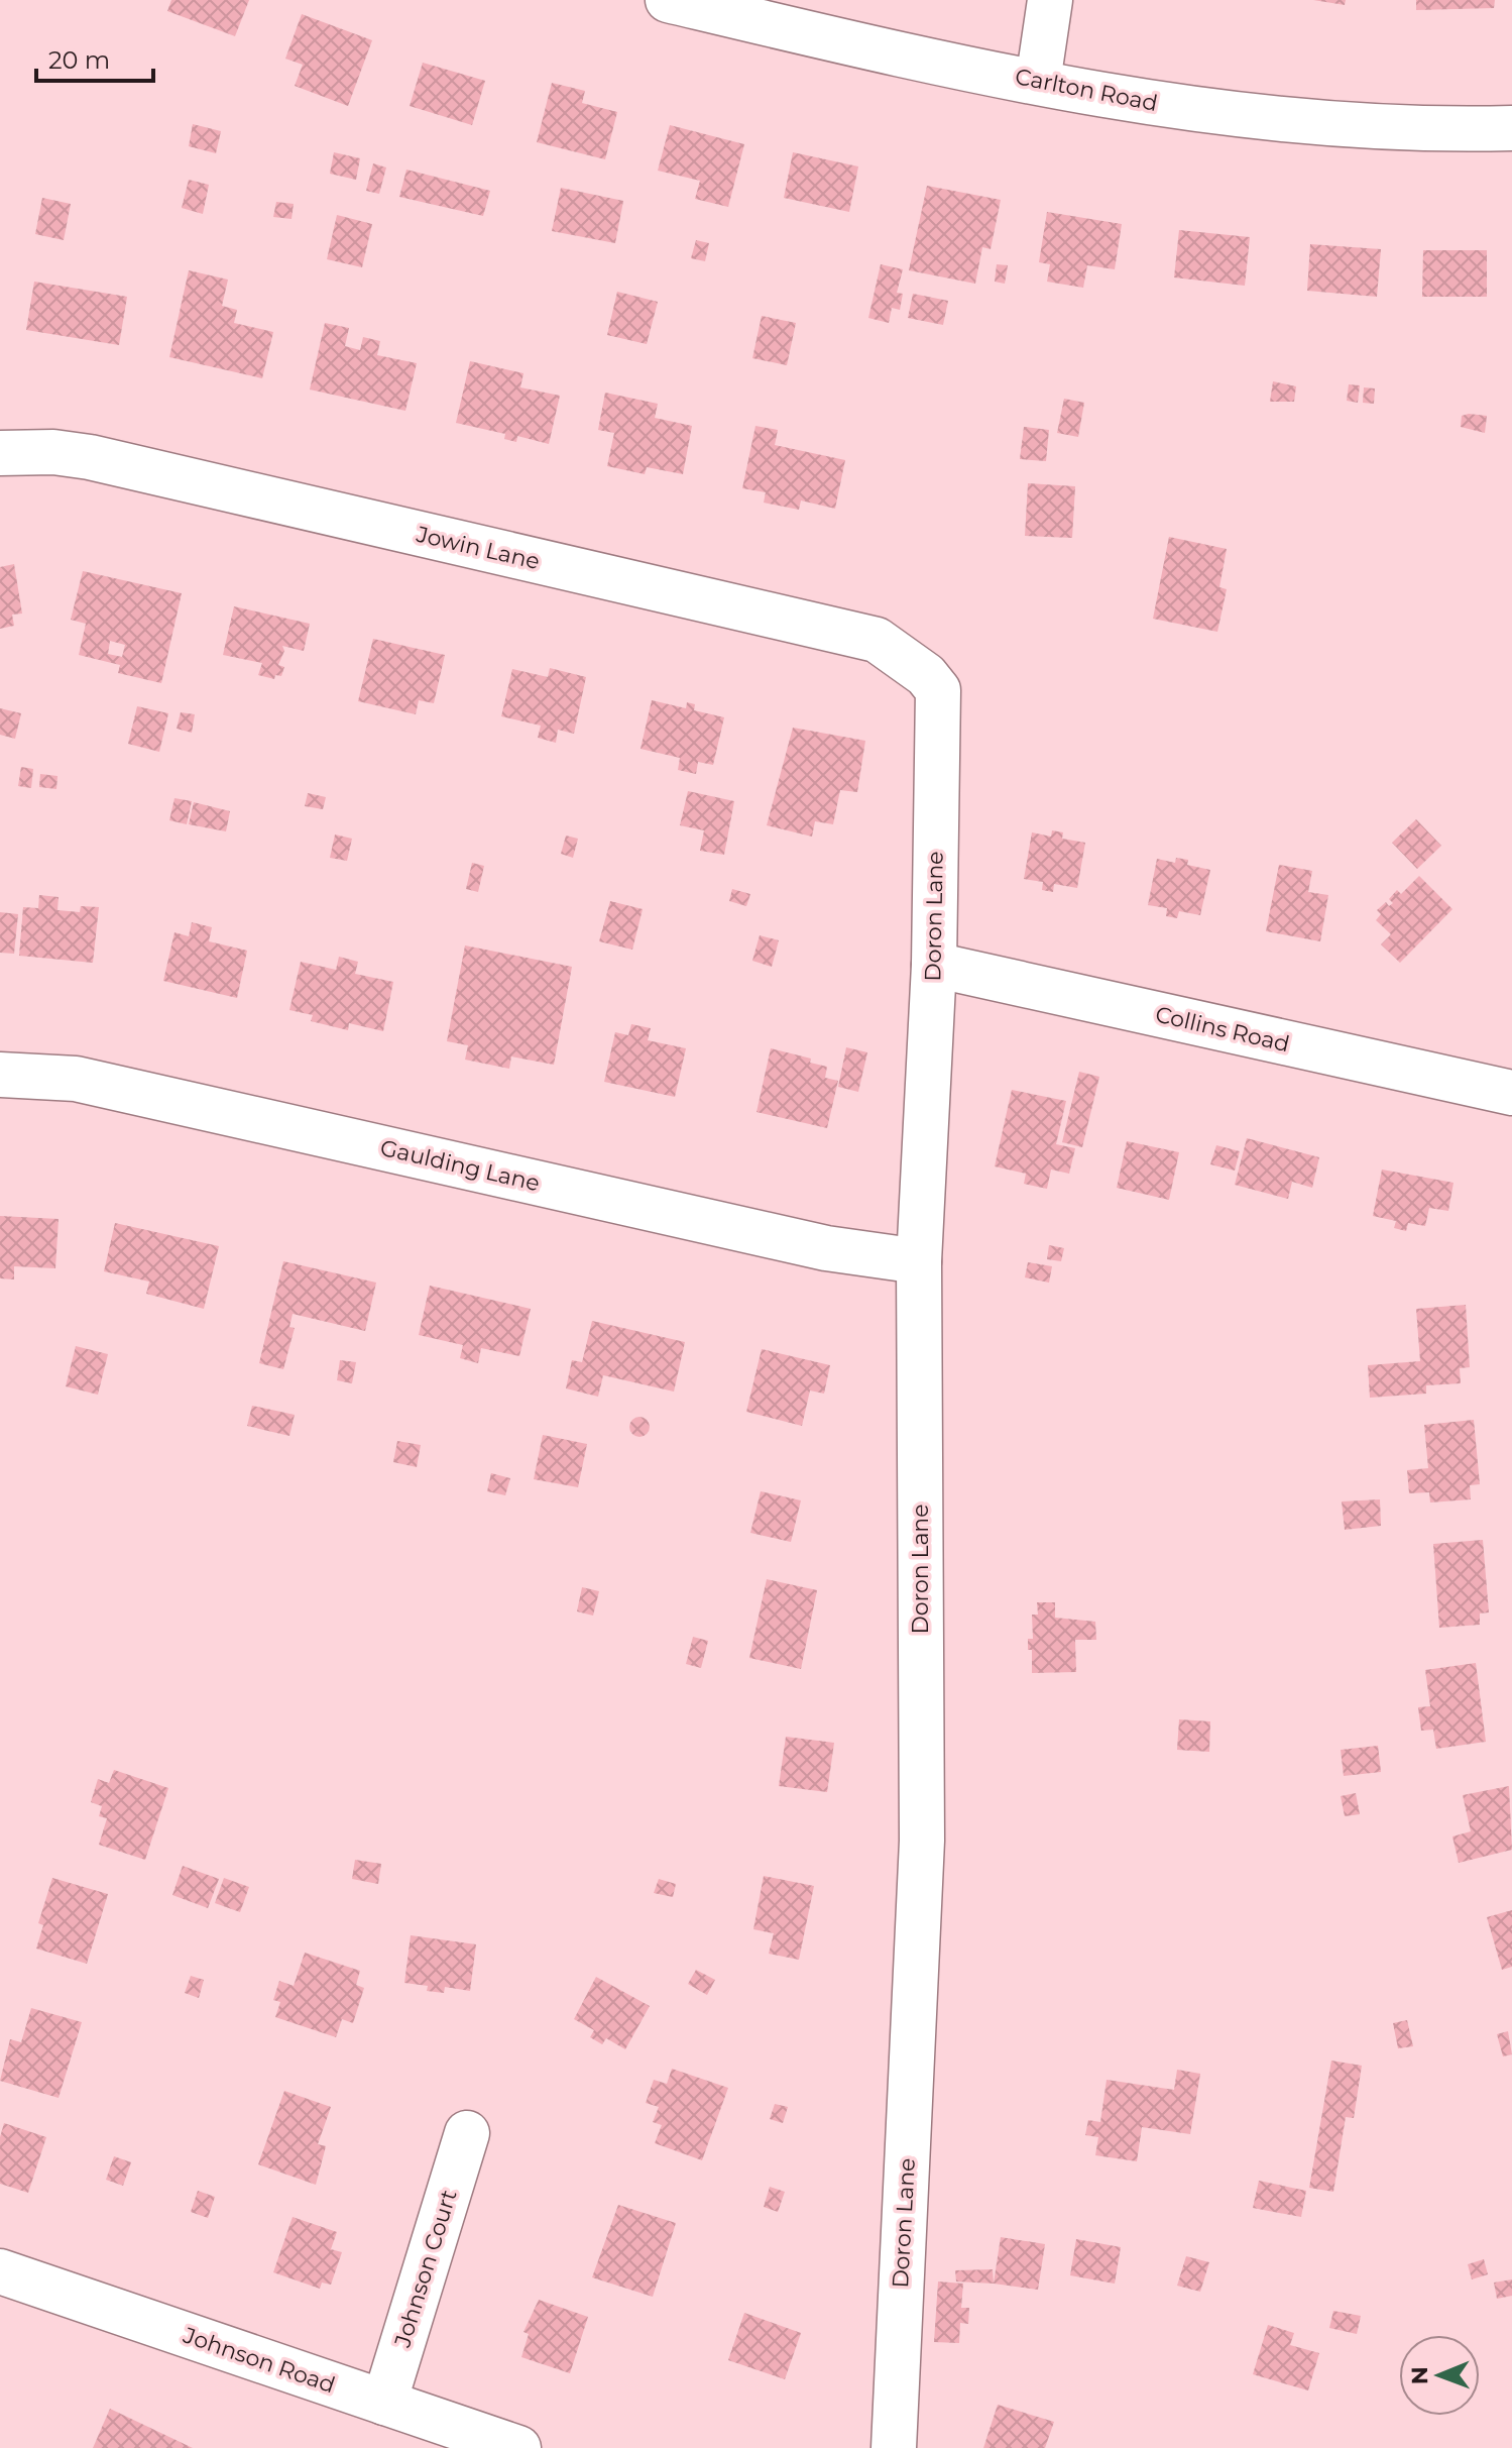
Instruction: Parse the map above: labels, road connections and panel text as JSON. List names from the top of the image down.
{
  "streets": {
    "street": [
      "Carlton Road",
      "Jowin Lane",
      "Doron Lane",
      "Collins Road",
      "Gaulding Lane",
      "Johnson Court",
      "Johnson Road"
    ]
  },
  "crossings": [
    ["Jowin Lane", "Doron Lane"],
    ["Doron Lane", "Collins Road"],
    ["Doron Lane", "Gaulding Lane"],
    ["Johnson Court", "Johnson Road"]
  ],
  "scale_bar": "20 m",
  "north": "left"
}
